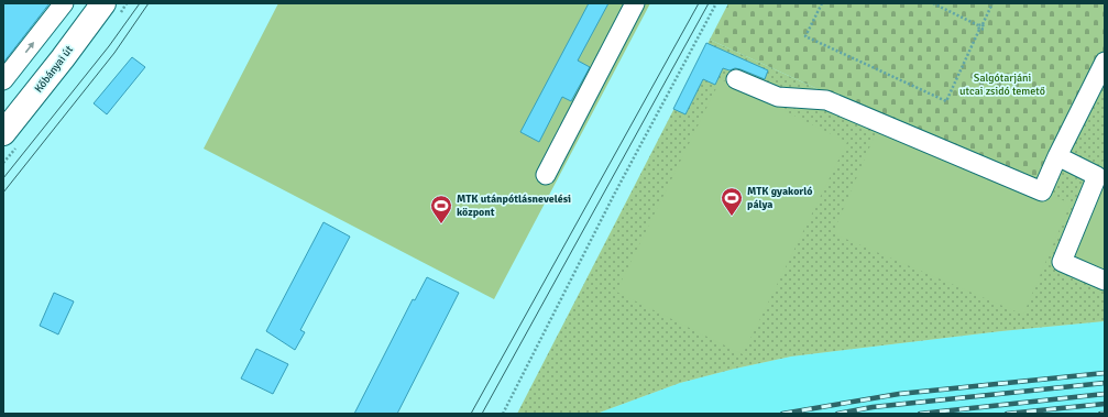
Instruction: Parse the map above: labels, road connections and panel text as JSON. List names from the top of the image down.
{
  "streets": {
    "main road": ["Kőbányai út"]
  },
  "parks": ["Salgótarjáni utcai zsidó temető"],
  "places": {
    "sports": ["MTK gyakorló pálya", "MTK utánpótlásnevelési központ"]
  }
}
